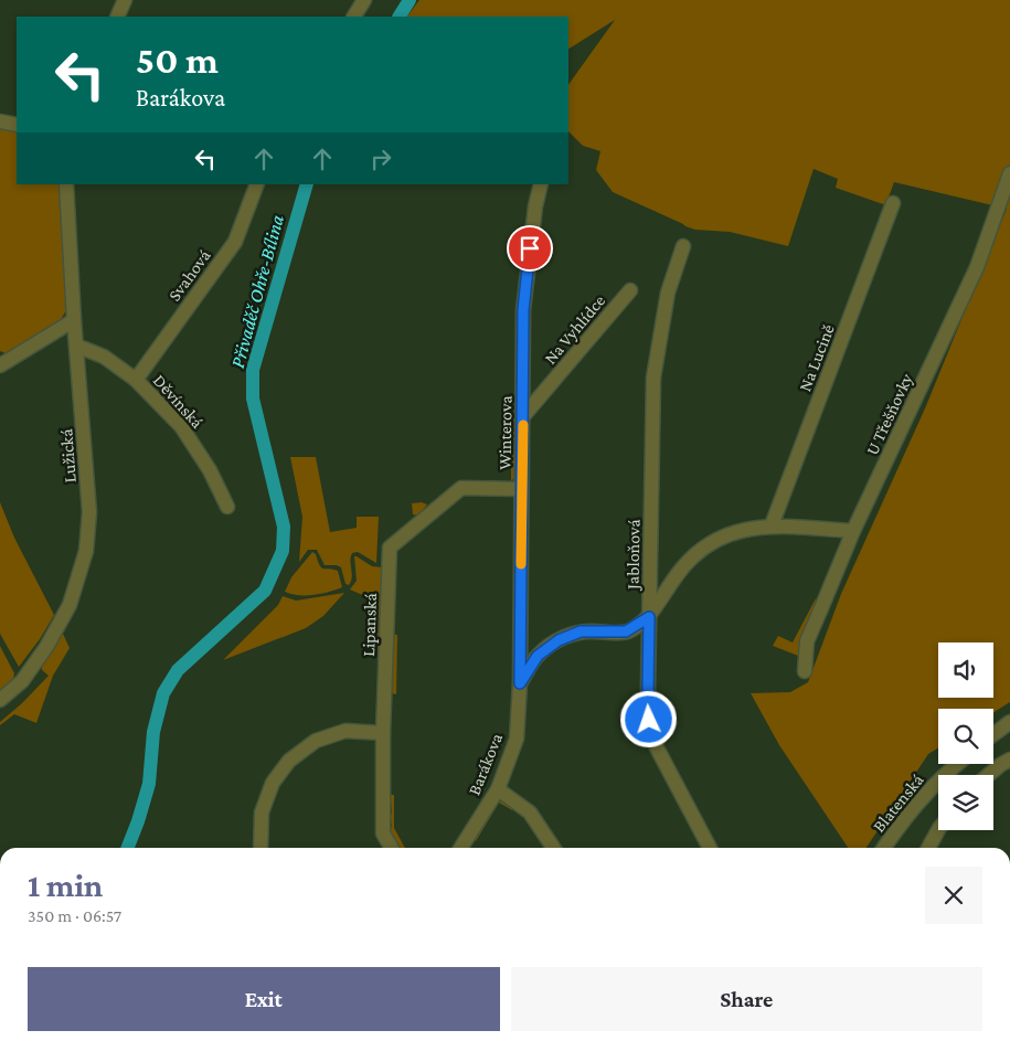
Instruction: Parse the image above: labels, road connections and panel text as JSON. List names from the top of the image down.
{
  "streets": {
    "street": [
      "Svahová",
      "Na Vyhlídce",
      "Na Lucině",
      "Děvínská",
      "U Třešňovky",
      "Winterova",
      "Lužická",
      "Jabloňová",
      "Lipanská",
      "Barákova",
      "Blatenská"
    ]
  },
  "crossings": [
    ["Svahová", "Děvínská"],
    ["Na Vyhlídce", "Winterova"],
    ["Na Lucině", "Barákova"],
    ["Děvínská", "Lužická"],
    ["U Třešňovky", "Barákova"],
    ["Winterova", "Lipanská"],
    ["Winterova", "Barákova"],
    ["Jabloňová", "Barákova"]
  ],
  "water": ["Přivaděč Ohře-Bílina"],
  "page": {
    "turn": ["50 m", "Barákova"],
    "heading": ["1 min", "350 m · 06:57"],
    "buttons": ["Exit", "Share"]
  }
}
